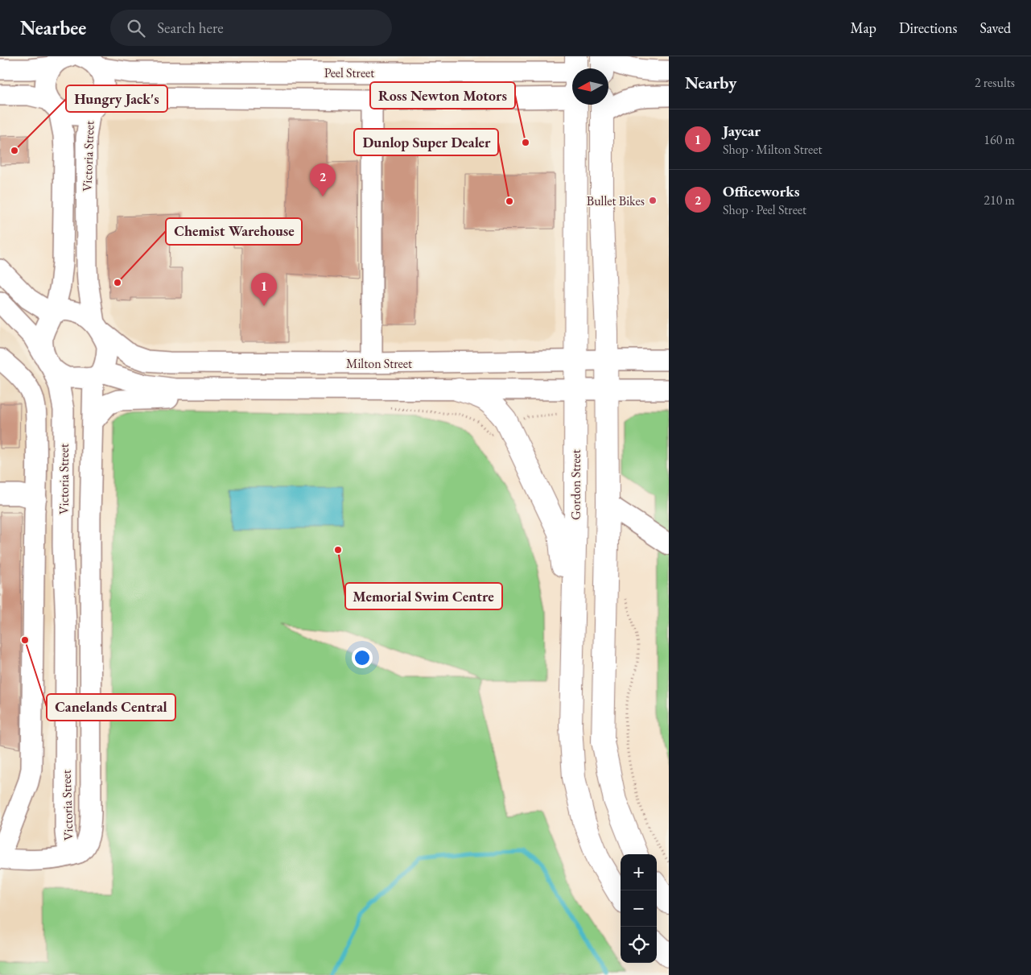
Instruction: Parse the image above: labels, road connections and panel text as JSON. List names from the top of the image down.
{
  "streets": {
    "main road": ["Gordon Street"],
    "street": ["Peel Street", "Victoria Street", "Milton Street"]
  },
  "crossings": [
    ["Peel Street", "Victoria Street"],
    ["Victoria Street", "Milton Street"],
    ["Milton Street", "Gordon Street"]
  ],
  "places": [
    "Ross Newton Motors",
    "Hungry Jack's",
    "Bullet Bikes",
    "Dunlop Super Dealer",
    "Chemist Warehouse",
    "Memorial Swim Centre",
    "Canelands Central"
  ],
  "north": "left",
  "page": {
    "header": "Nearbee",
    "search": "Search here",
    "nav": ["Map", "Directions", "Saved"],
    "heading": ["Nearby", "2 results"],
    "list": [
      {
        "mark": "1",
        "name": "Jaycar",
        "note": "Shop · Milton Street",
        "value": "160 m"
      },
      {
        "mark": "2",
        "name": "Officeworks",
        "note": "Shop · Peel Street",
        "value": "210 m"
      }
    ],
    "pins": ["2", "1"],
    "map_buttons": ["+", "−"]
  }
}
